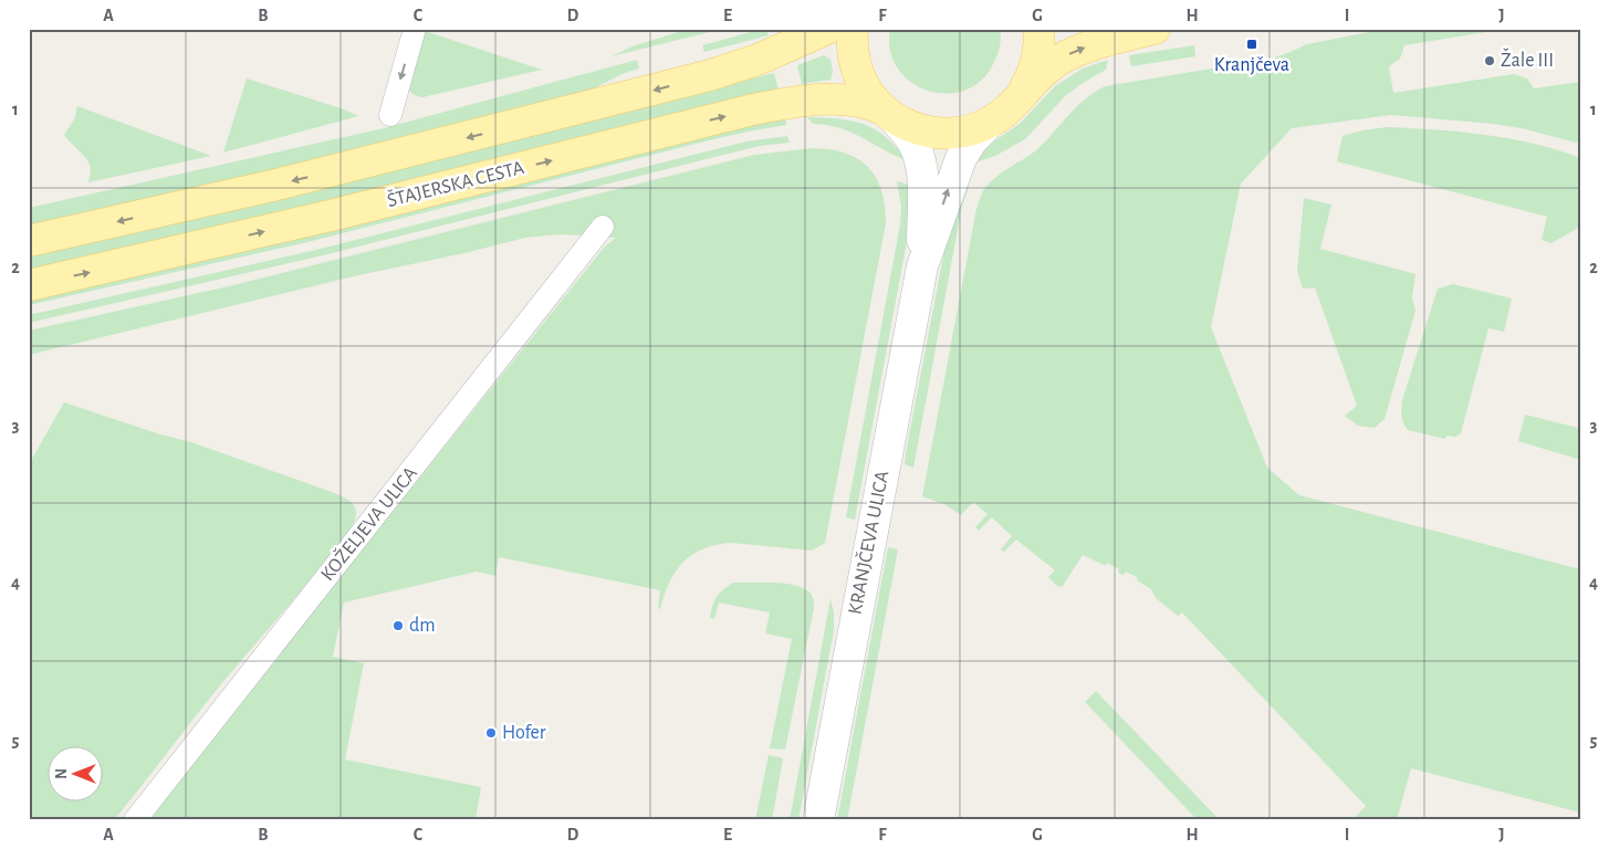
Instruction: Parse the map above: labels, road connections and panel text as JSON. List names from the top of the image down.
{
  "streets": {
    "main road": ["ŠTAJERSKA CESTA"],
    "street": ["KOŽELJEVA ULICA", "KRANJČEVA ULICA"]
  },
  "crossings": [
    ["ŠTAJERSKA CESTA", "KRANJČEVA ULICA"]
  ],
  "places": {
    "transit": ["Kranjčeva"],
    "other": ["Žale III", "dm", "Hofer"]
  },
  "north": "left",
  "grid": {
    "columns": [
      "A",
      "B",
      "C",
      "D",
      "E",
      "F",
      "G",
      "H",
      "I",
      "J"
    ],
    "rows": [
      "1",
      "2",
      "3",
      "4",
      "5"
    ]
  }
}
